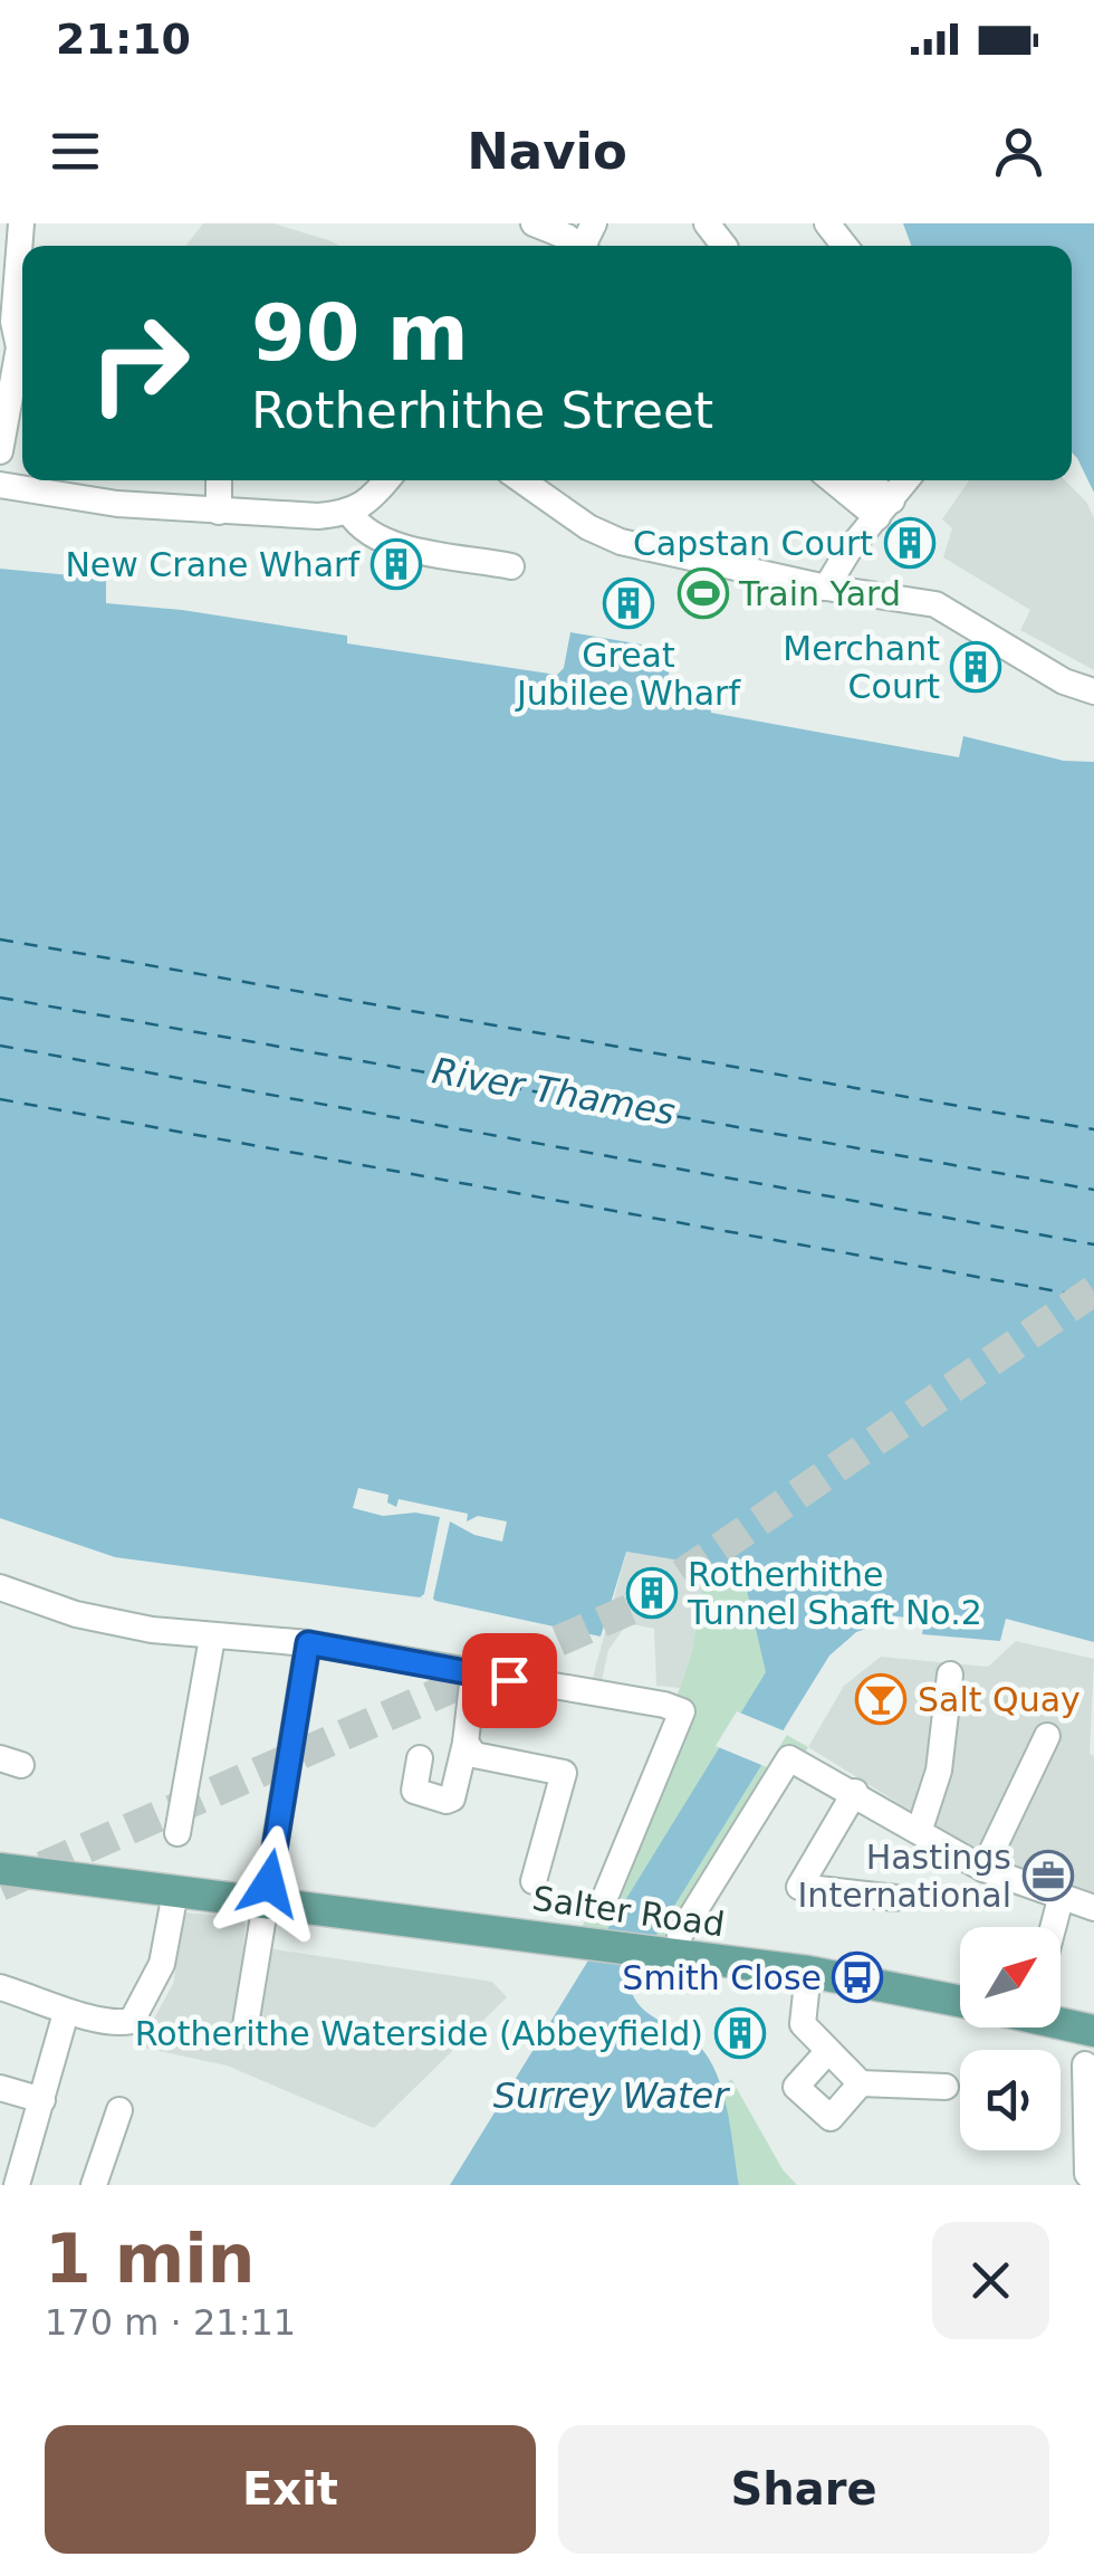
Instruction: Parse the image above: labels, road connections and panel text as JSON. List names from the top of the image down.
{
  "streets": {
    "main road": ["Salter Road"]
  },
  "water": ["River Thames", "Surrey Water"],
  "places": {
    "building": [
      "Capstan Court",
      "New Crane Wharf",
      "Great Jubilee Wharf",
      "Merchant Court",
      "Rotherhithe Tunnel Shaft No.2",
      "Rotherithe Waterside (Abbeyfield)"
    ],
    "sports": ["Train Yard"],
    "bar": ["Salt Quay"],
    "office": ["Hastings International"],
    "bus stop": ["Smith Close"]
  },
  "north": "top right",
  "page": {
    "status": "21:10",
    "header": "Navio",
    "turn": ["90 m", "Rotherhithe Street"],
    "heading": ["1 min", "170 m · 21:11"],
    "buttons": ["Exit", "Share"]
  }
}
